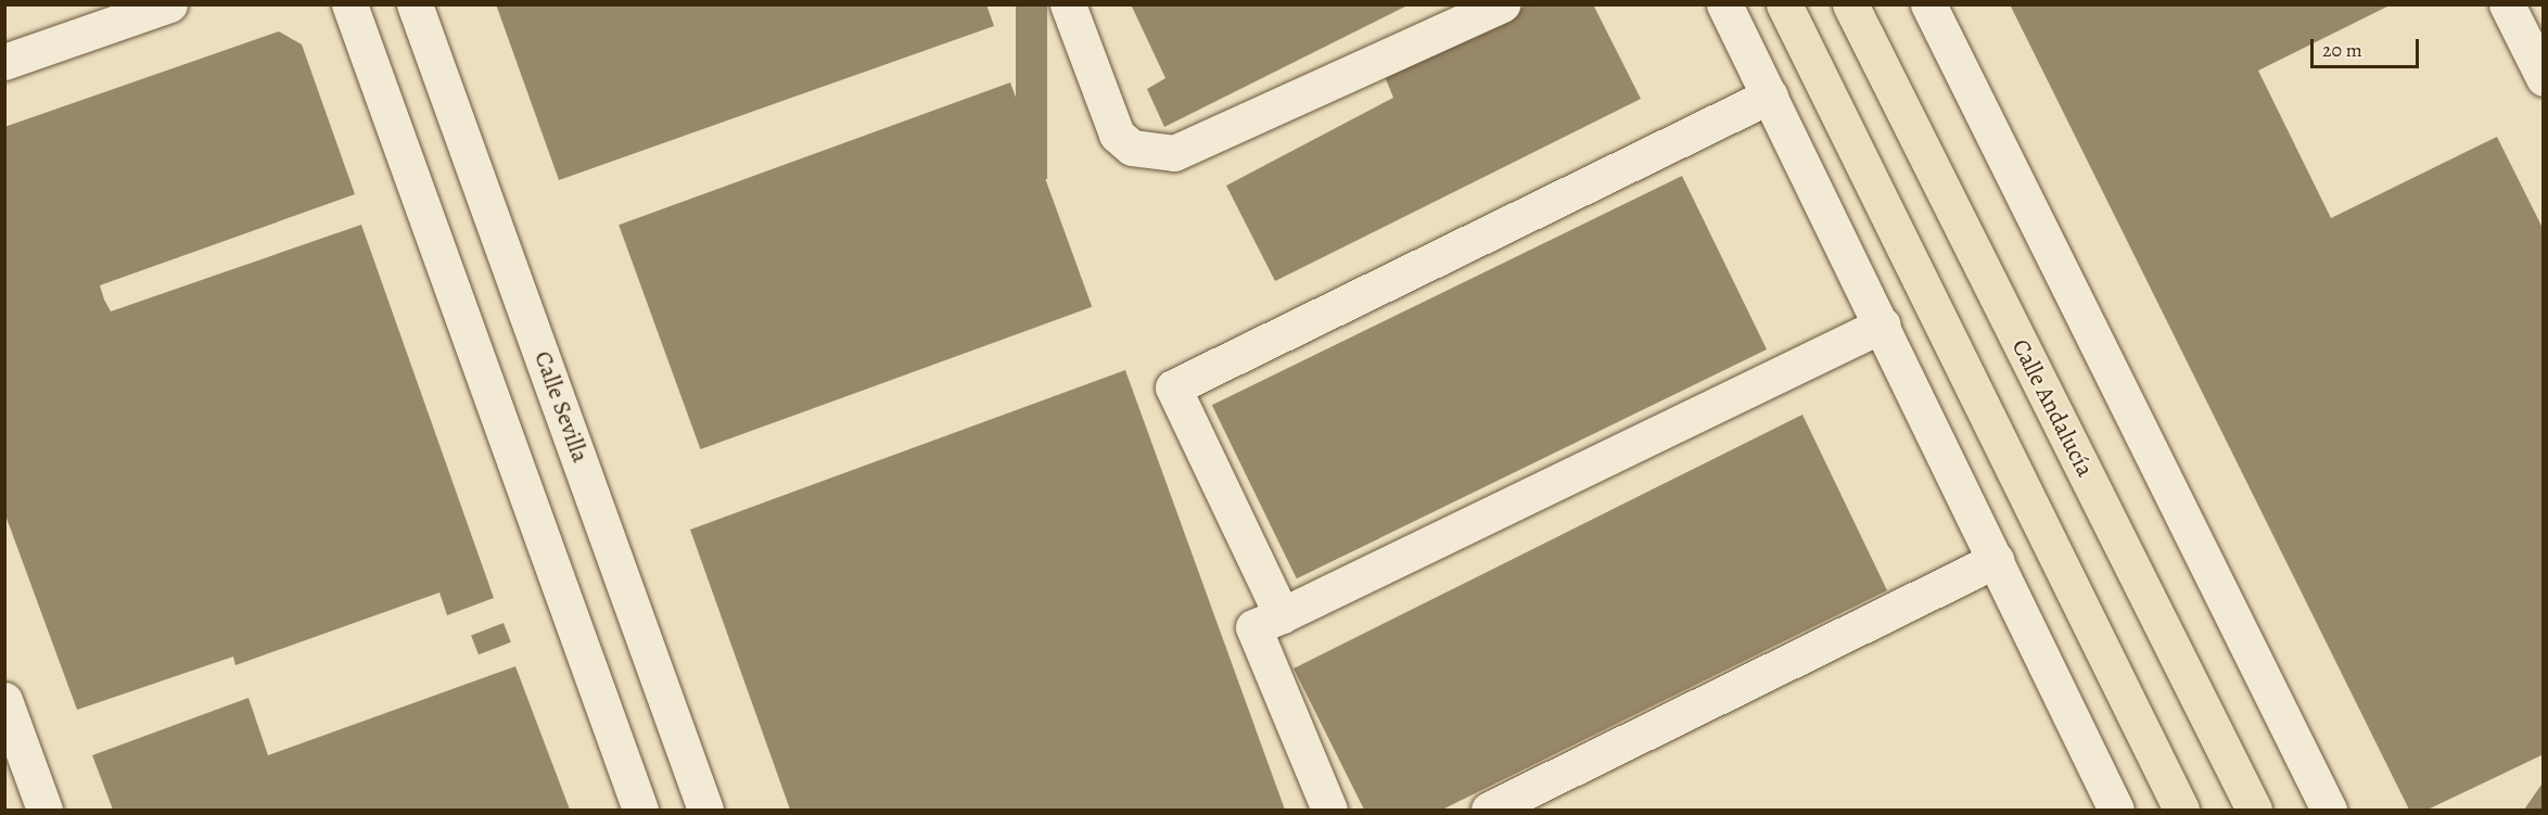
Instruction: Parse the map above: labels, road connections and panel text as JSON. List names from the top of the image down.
{
  "streets": {
    "main road": ["Calle Andalucía"],
    "street": ["Calle Sevilla"]
  },
  "scale_bar": "20 m"
}
